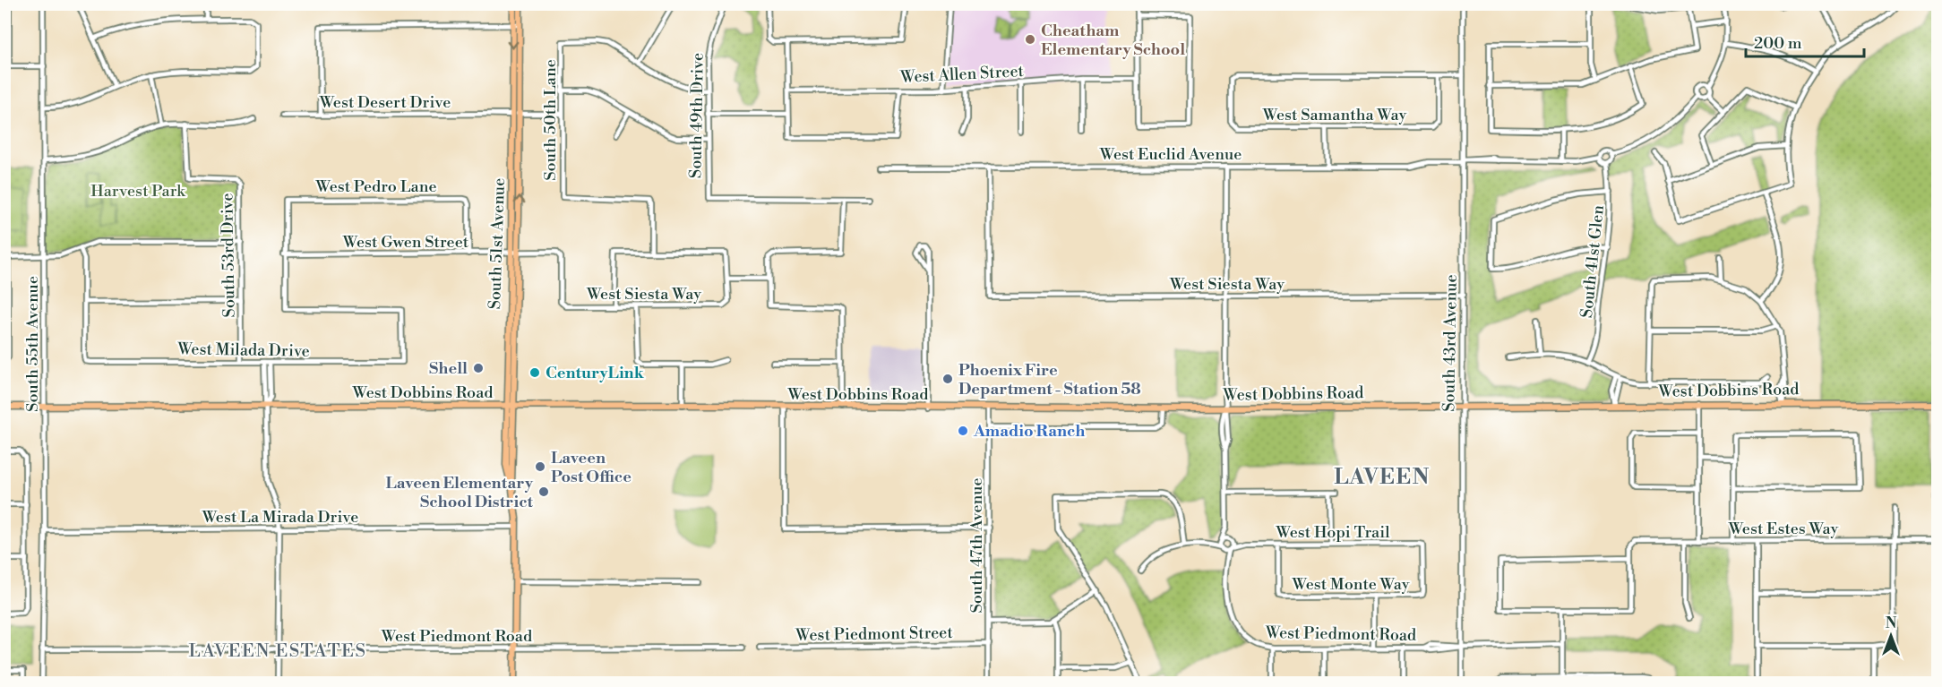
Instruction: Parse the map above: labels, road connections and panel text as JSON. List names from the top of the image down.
{
  "streets": {
    "main road": ["South 51st Avenue", "West Dobbins Road"],
    "street": [
      "West Allen Street",
      "West Desert Drive",
      "West Samantha Way",
      "South 49th Drive",
      "South 50th Lane",
      "West Euclid Avenue",
      "West Pedro Lane",
      "West Gwen Street",
      "South 53rd Drive",
      "South 41st Glen",
      "West Siesta Way",
      "South 43rd Avenue",
      "South 55th Avenue",
      "West Milada Drive",
      "West La Mirada Drive",
      "West Estes Way",
      "West Hopi Trail",
      "South 47th Avenue",
      "West Monte Way",
      "West Piedmont Street",
      "West Piedmont Road"
    ]
  },
  "crossings": [
    ["West Desert Drive", "South 50th Lane"],
    ["West Desert Drive", "South 51st Avenue"],
    ["West Euclid Avenue", "South 41st Glen"],
    ["West Euclid Avenue", "West Siesta Way"],
    ["West Euclid Avenue", "South 43rd Avenue"],
    ["West Pedro Lane", "West Gwen Street"],
    ["West Pedro Lane", "West Milada Drive"],
    ["West Gwen Street", "South 51st Avenue"],
    ["West Gwen Street", "West Siesta Way"],
    ["West Gwen Street", "West Milada Drive"],
    ["South 51st Avenue", "West Dobbins Road"],
    ["South 51st Avenue", "West La Mirada Drive"],
    ["South 51st Avenue", "West Piedmont Road"],
    ["South 53rd Drive", "West Milada Drive"],
    ["West Siesta Way", "South 43rd Avenue"],
    ["South 43rd Avenue", "West Dobbins Road"],
    ["South 43rd Avenue", "West Piedmont Road"],
    ["South 55th Avenue", "West Dobbins Road"],
    ["South 55th Avenue", "West La Mirada Drive"],
    ["South 55th Avenue", "West Piedmont Road"],
    ["West Dobbins Road", "West Estes Way"],
    ["West Dobbins Road", "South 47th Avenue"],
    ["West Hopi Trail", "West Monte Way"],
    ["South 47th Avenue", "West Piedmont Street"]
  ],
  "districts": ["LAVEEN", "LAVEEN ESTATES"],
  "parks": ["Harvest Park"],
  "places": [
    "Cheatham Elementary School",
    "Shell",
    "CenturyLink",
    "Phoenix Fire Department - Station 58",
    "Amadio Ranch",
    "Laveen Post Office",
    "Laveen Elementary School District"
  ],
  "scale_bar": "200 m",
  "north": "top"
}
